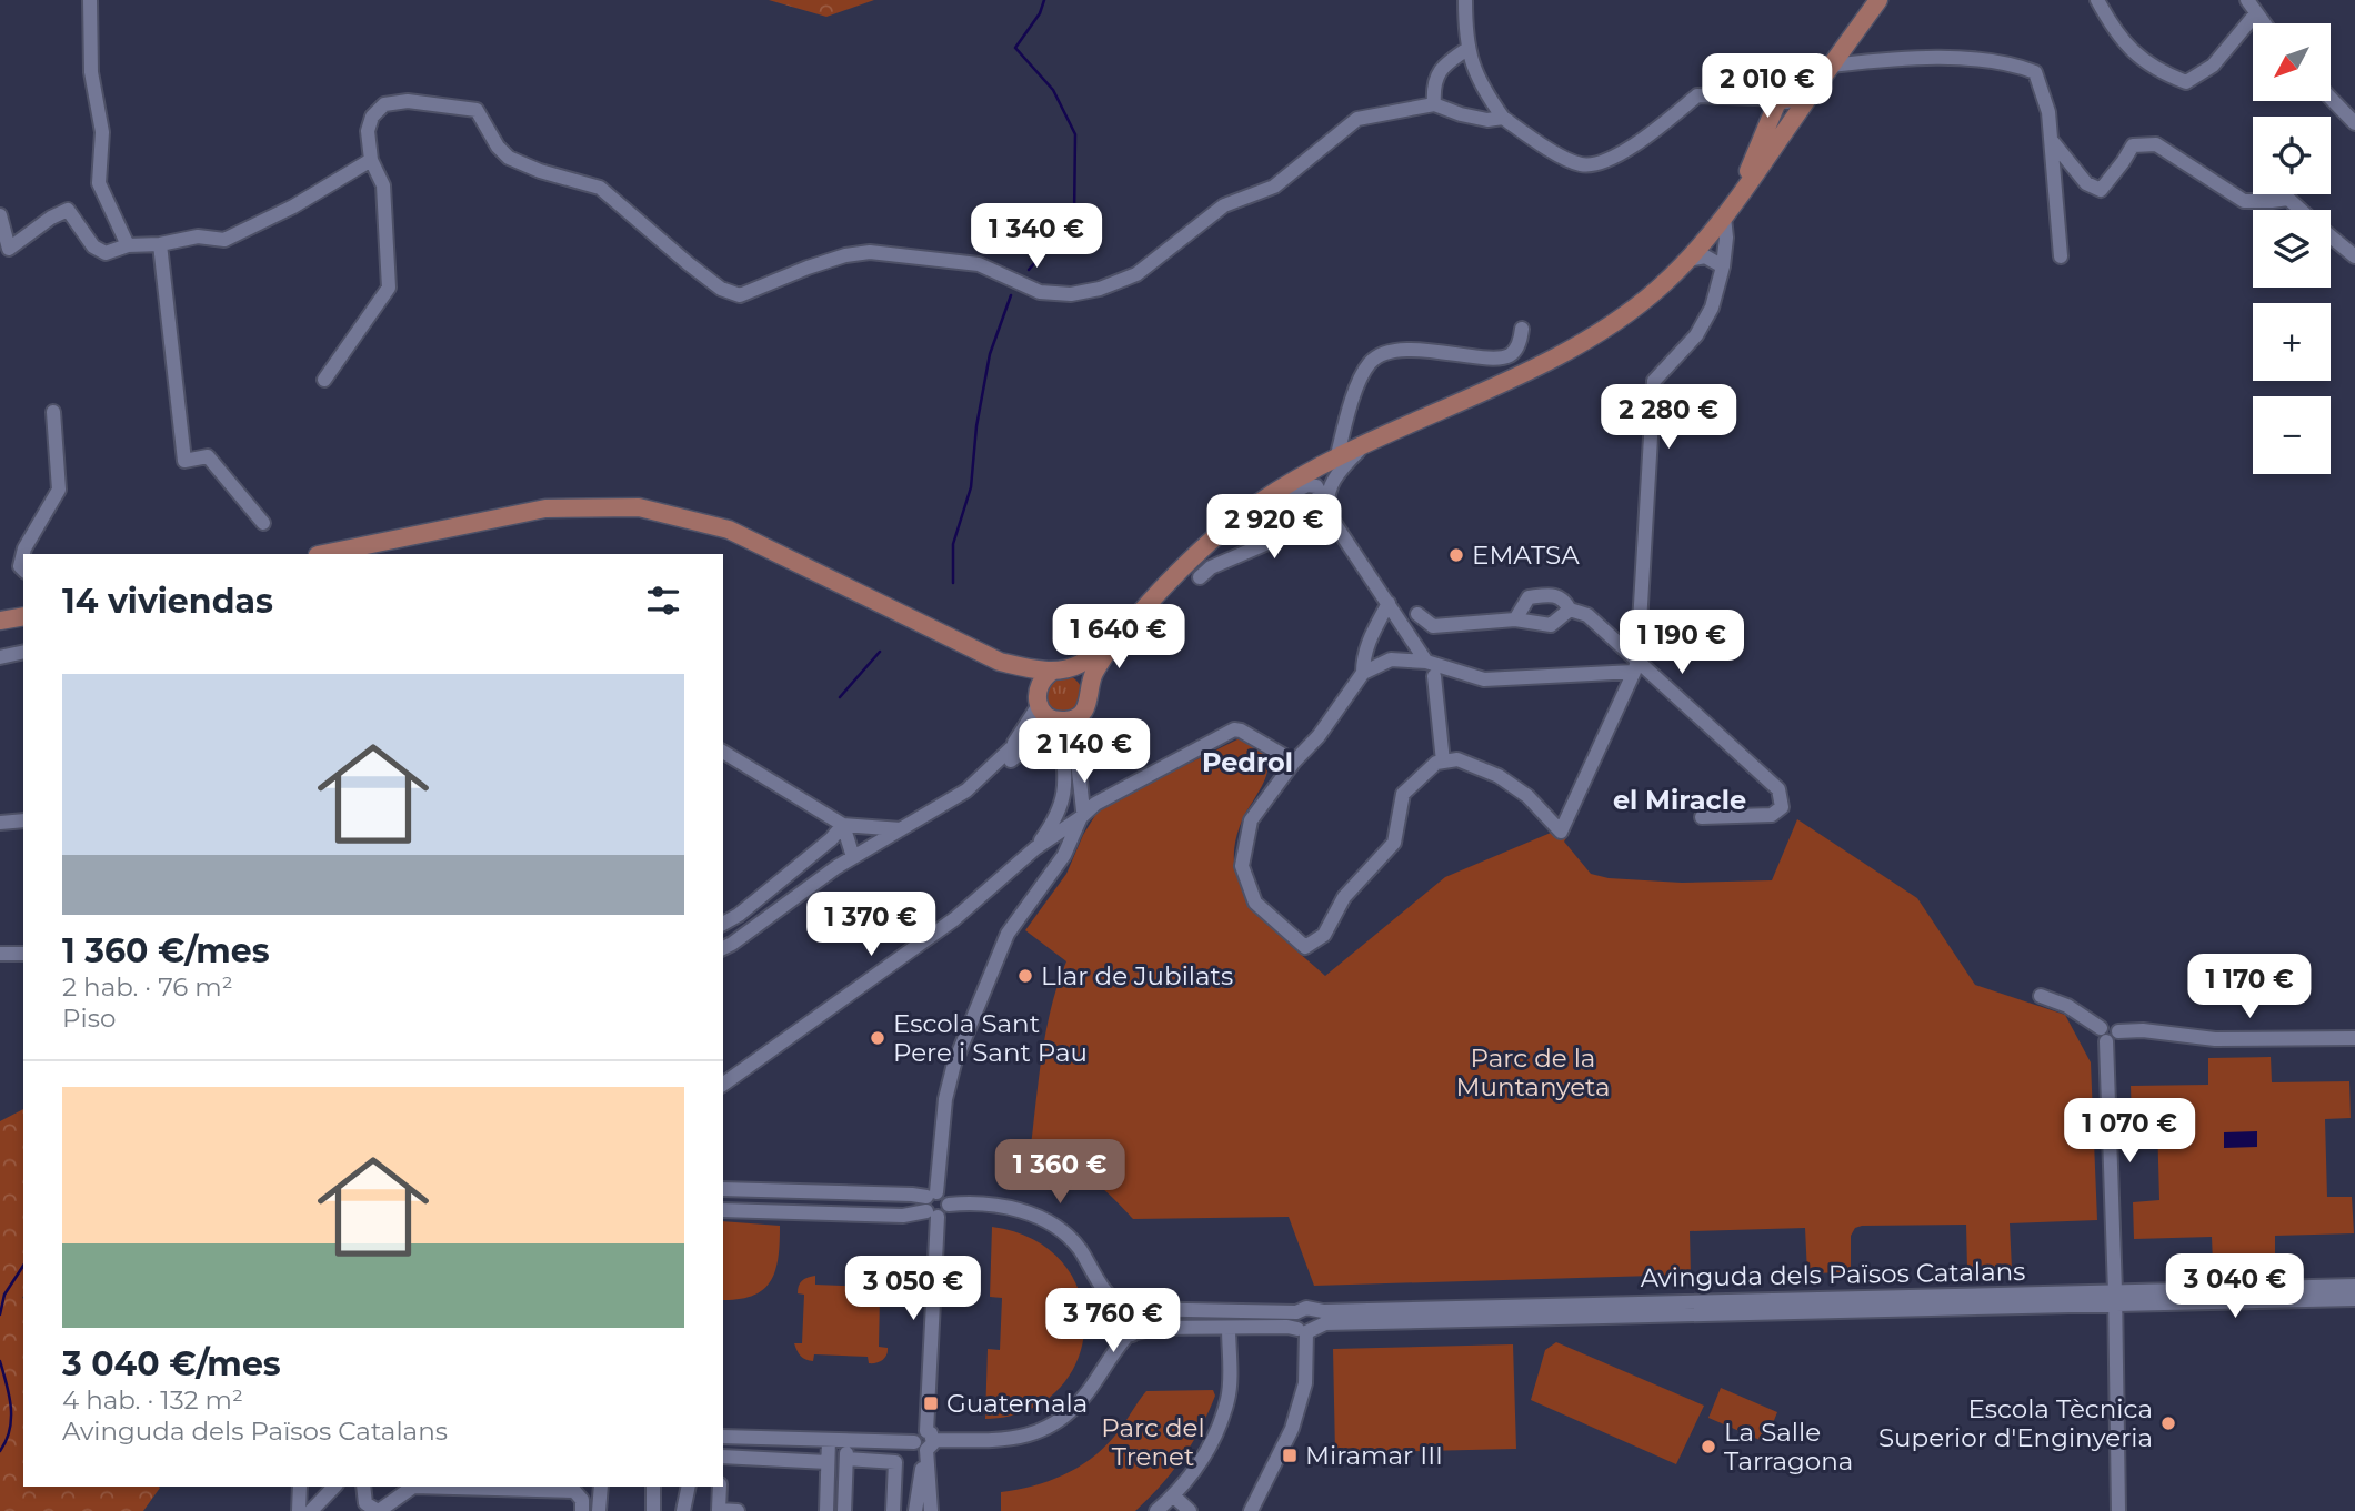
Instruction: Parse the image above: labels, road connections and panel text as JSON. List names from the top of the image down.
{
  "streets": {
    "street": ["Avinguda dels Països Catalans"]
  },
  "districts": ["Pedrol", "el Miracle"],
  "parks": ["Parc de la Muntanyeta", "Parc del Trenet"],
  "places": {
    "other": [
      "EMATSA",
      "Llar de Jubilats",
      "Escola Sant Pere i Sant Pau",
      "Escola Tècnica Superior d'Enginyeria",
      "La Salle Tarragona"
    ],
    "transit": ["Guatemala", "Miramar III"]
  },
  "north": "bottom left",
  "page": {
    "map_buttons": ["+", "−"],
    "price": [
      "2 010 €",
      "1 340 €",
      "2 280 €",
      "2 920 €",
      "1 640 €",
      "1 190 €",
      "2 140 €",
      "1 370 €",
      "1 170 €",
      "1 070 €",
      "1 360 €",
      "3 040 €",
      "3 050 €",
      "3 760 €"
    ],
    "heading": "14 viviendas",
    "list": [
      {
        "name": "1 360 €/mes",
        "note": "2 hab. · 76 m² · Piso"
      },
      {
        "name": "3 040 €/mes",
        "note": "4 hab. · 132 m² · Avinguda dels Països Catalans"
      }
    ]
  }
}
